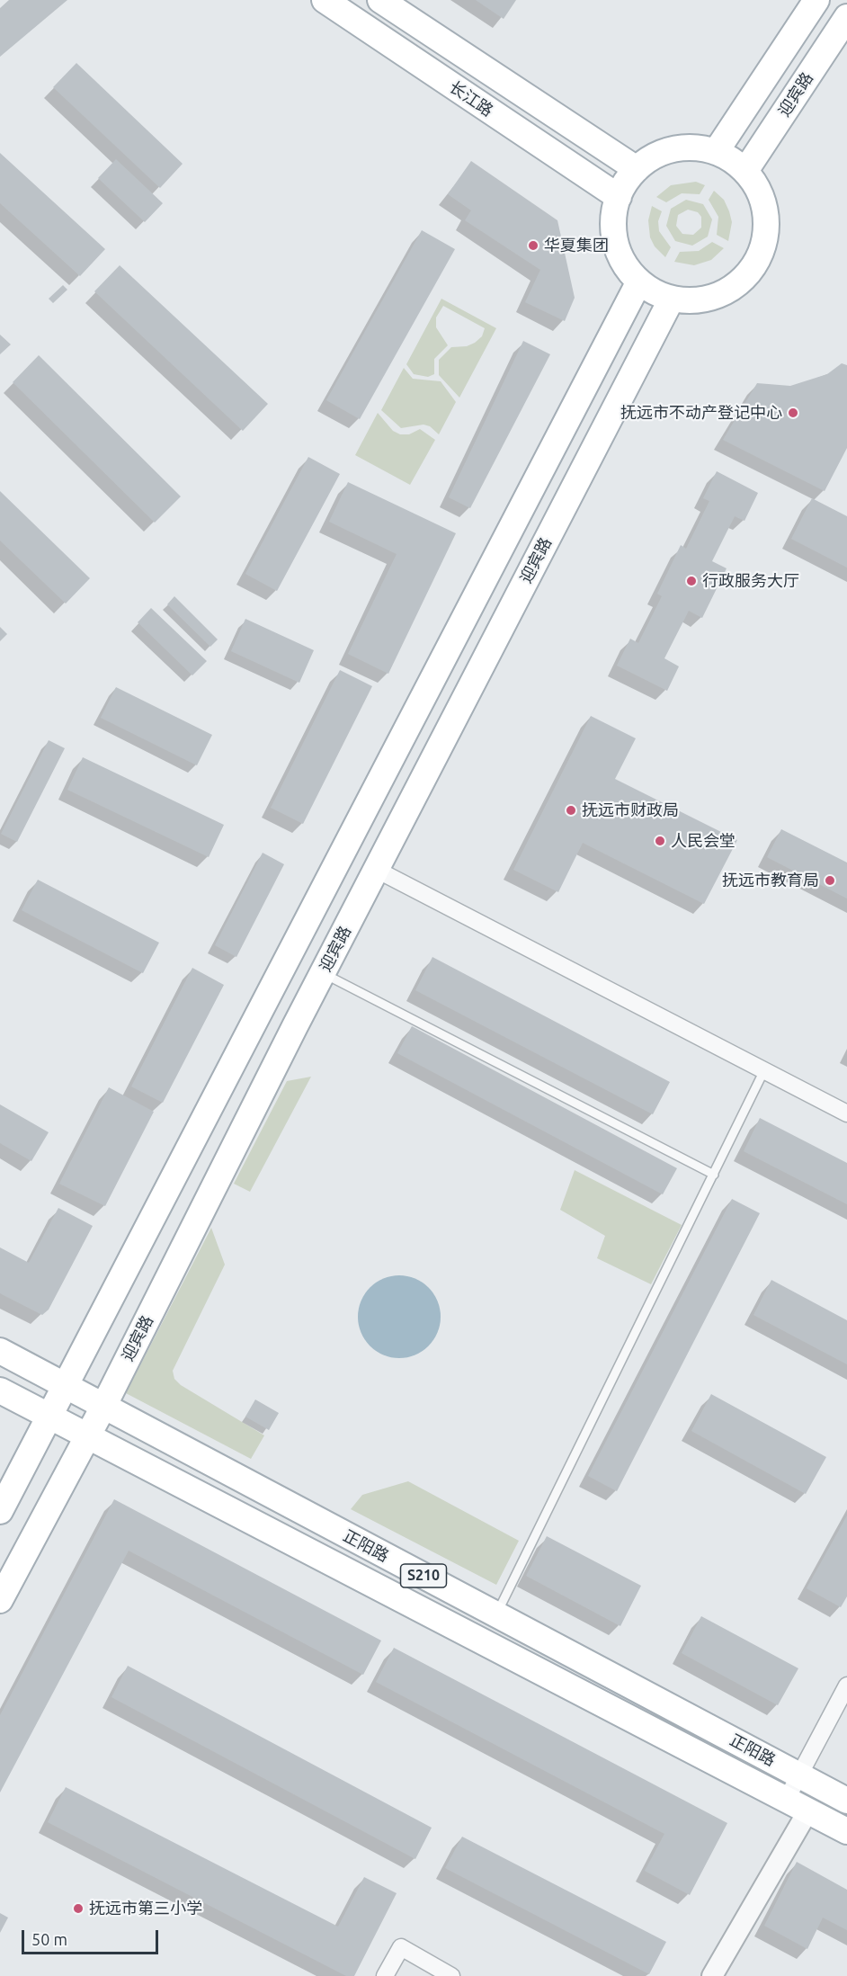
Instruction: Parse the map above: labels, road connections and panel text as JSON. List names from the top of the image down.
{
  "streets": {
    "main road": [
      "迎宾路",
      "长江路",
      "正阳路",
      "S210"
    ]
  },
  "crossings": [
    ["迎宾路", "长江路"],
    ["迎宾路", "正阳路"]
  ],
  "places": [
    "华夏集团",
    "抚远市不动产登记中心",
    "行政服务大厅",
    "抚远市财政局",
    "人民会堂",
    "抚远市教育局",
    "抚远市第三小学"
  ],
  "scale_bar": "50 m"
}
